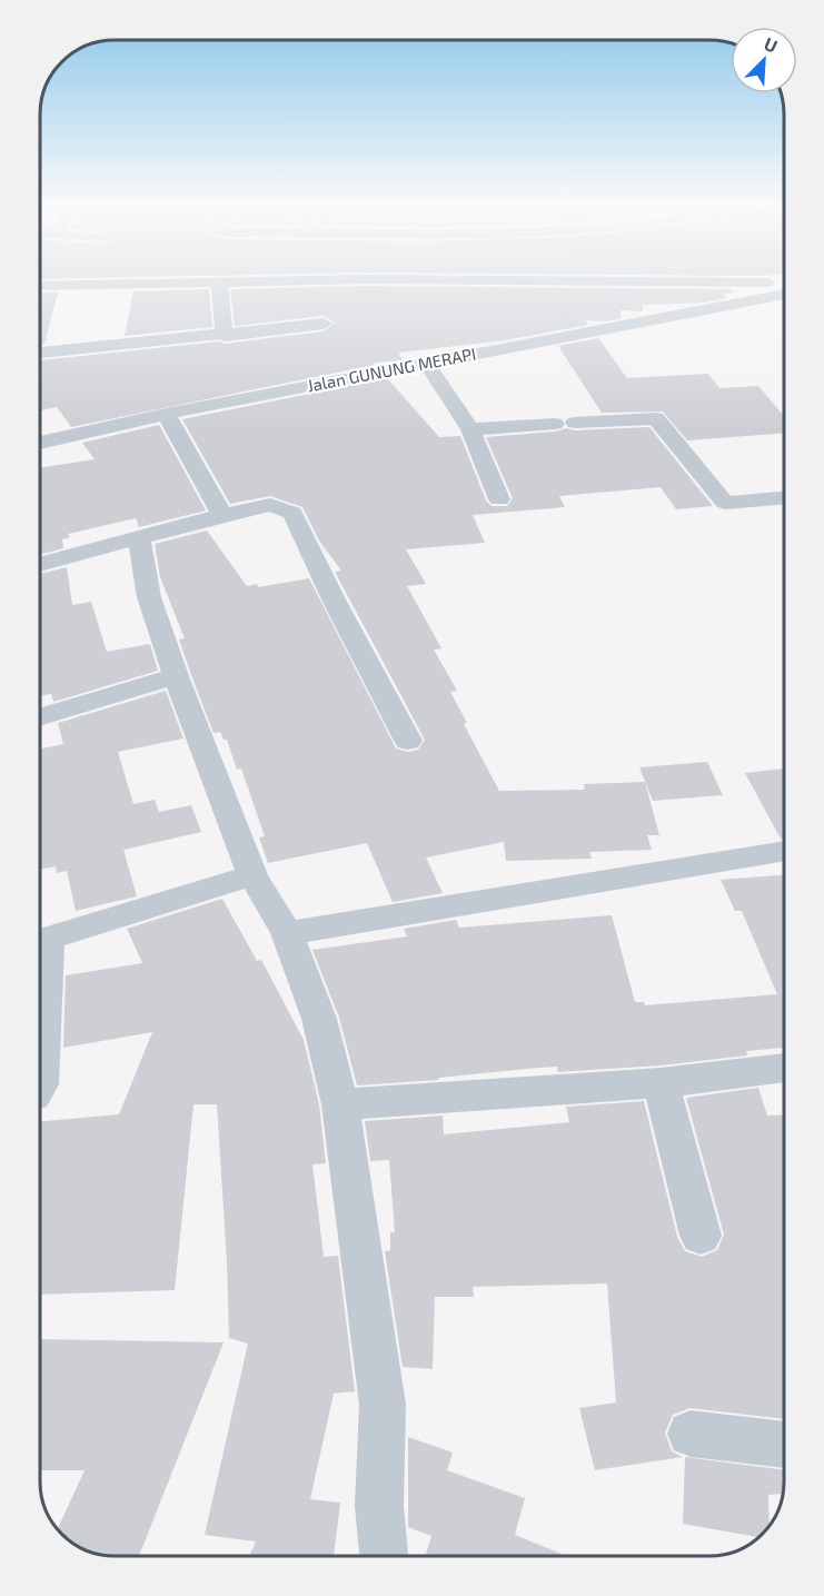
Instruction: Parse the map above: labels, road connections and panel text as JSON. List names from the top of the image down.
{
  "streets": {
    "street": ["Jalan GUNUNG MERAPI"]
  },
  "north": "top right"
}
